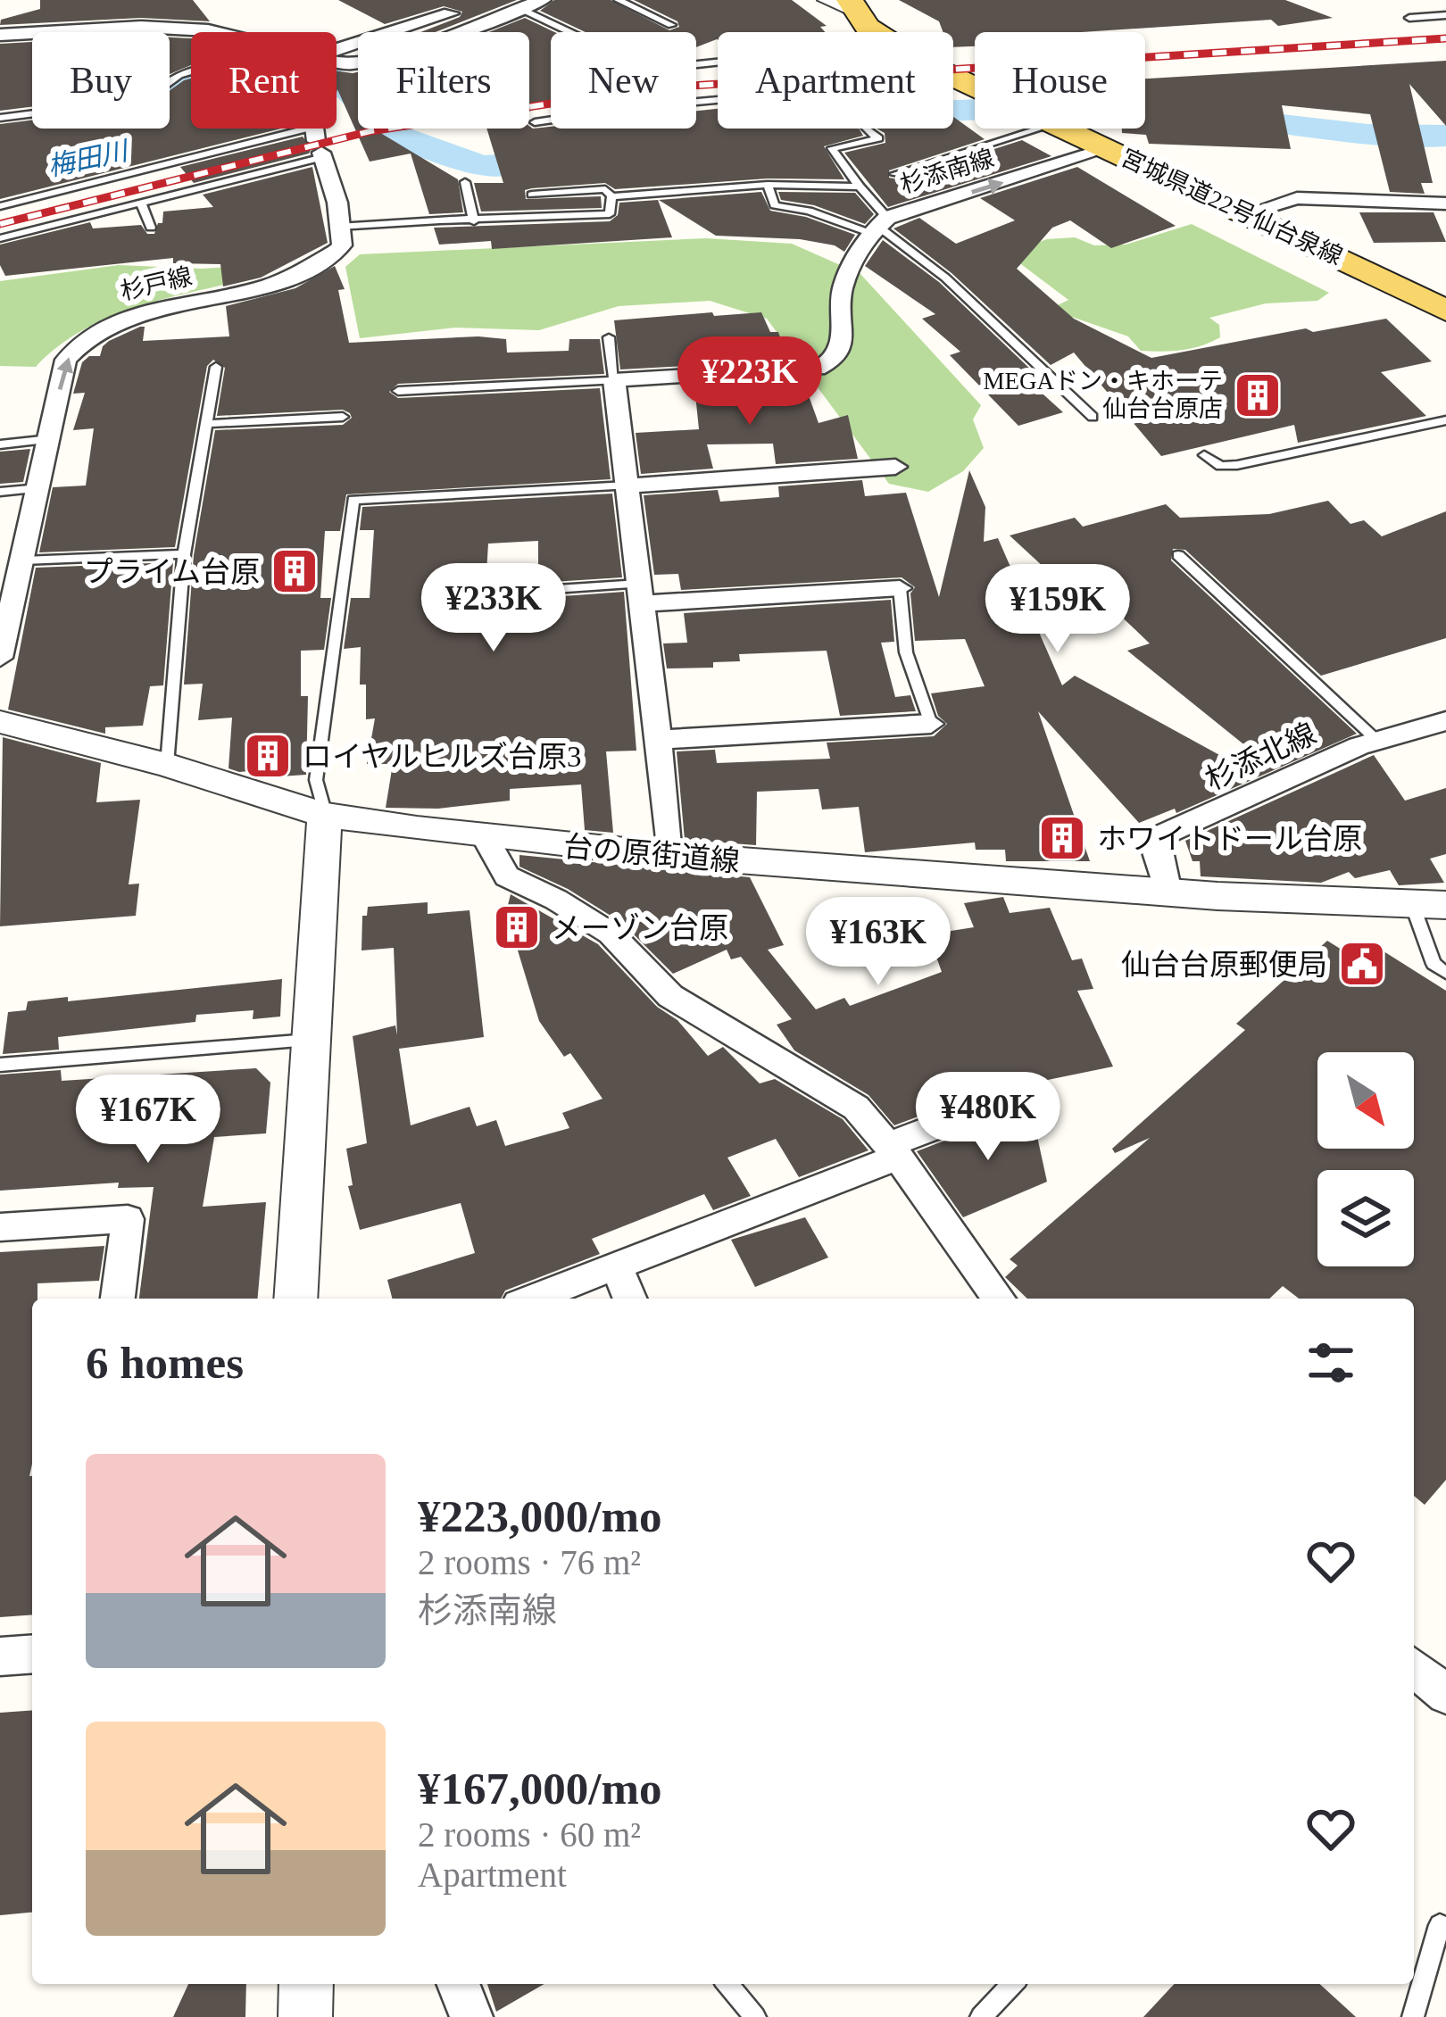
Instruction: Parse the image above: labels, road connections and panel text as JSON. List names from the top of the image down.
{
  "streets": {
    "main road": ["宮城県道22号仙台泉線"],
    "street": [
      "杉添南線",
      "杉戸線",
      "杉添北線",
      "台の原街道線"
    ]
  },
  "crossings": [
    ["杉添南線", "宮城県道22号仙台泉線"],
    ["杉添北線", "台の原街道線"]
  ],
  "one_way": ["杉添南線", "杉戸線"],
  "water": ["梅田川"],
  "places": {
    "building": [
      "MEGAドン・キホーテ 仙台台原店",
      "プライム台原",
      "ロイヤルヒルズ台原3",
      "ホワイトドール台原",
      "メーゾン台原"
    ],
    "public building": ["仙台台原郵便局"]
  },
  "north": "bottom right",
  "page": {
    "chip": [
      "Buy",
      "Rent",
      "Filters",
      "New",
      "Apartment",
      "House"
    ],
    "price": [
      "¥223K",
      "¥233K",
      "¥159K",
      "¥163K",
      "¥480K",
      "¥167K"
    ],
    "heading": "6 homes",
    "list": [
      {
        "name": "¥223,000/mo",
        "note": "2 rooms · 76 m² · 杉添南線"
      },
      {
        "name": "¥167,000/mo",
        "note": "2 rooms · 60 m² · Apartment"
      }
    ]
  }
}
